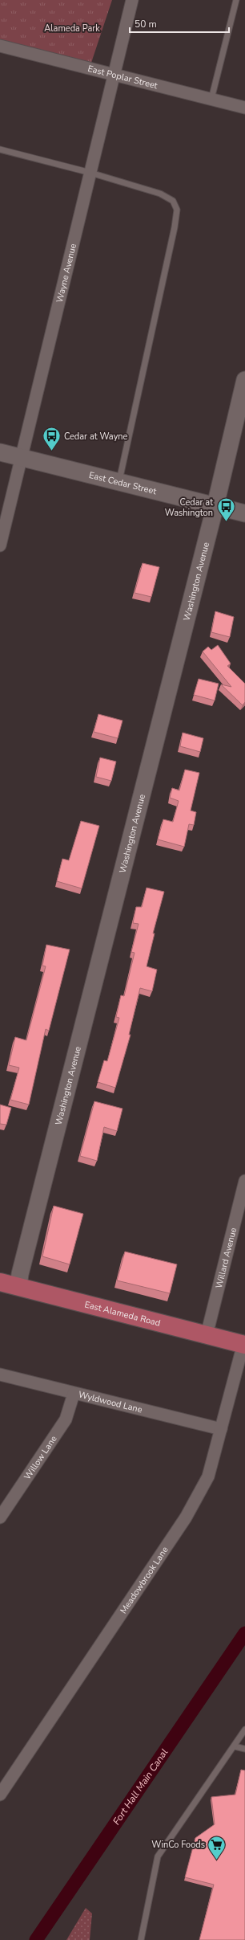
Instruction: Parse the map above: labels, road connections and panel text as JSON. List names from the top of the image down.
{
  "streets": {
    "main road": ["East Alameda Road"],
    "street": [
      "East Poplar Street",
      "Wayne Avenue",
      "East Cedar Street",
      "Washington Avenue",
      "Willard Avenue",
      "Wyldwood Lane",
      "Willow Lane",
      "Meadowbrook Lane"
    ]
  },
  "crossings": [
    ["East Poplar Street", "Wayne Avenue"],
    ["Wayne Avenue", "East Cedar Street"],
    ["East Cedar Street", "Washington Avenue"],
    ["Washington Avenue", "East Alameda Road"],
    ["Willard Avenue", "East Alameda Road"],
    ["East Alameda Road", "Meadowbrook Lane"],
    ["Wyldwood Lane", "Willow Lane"],
    ["Wyldwood Lane", "Meadowbrook Lane"]
  ],
  "water": ["Fort Hall Main Canal"],
  "parks": ["Alameda Park"],
  "places": {
    "bus stop": ["Cedar at Wayne", "Cedar at Washington"],
    "supermarket": ["WinCo Foods"]
  },
  "scale_bar": "50 m"
}
